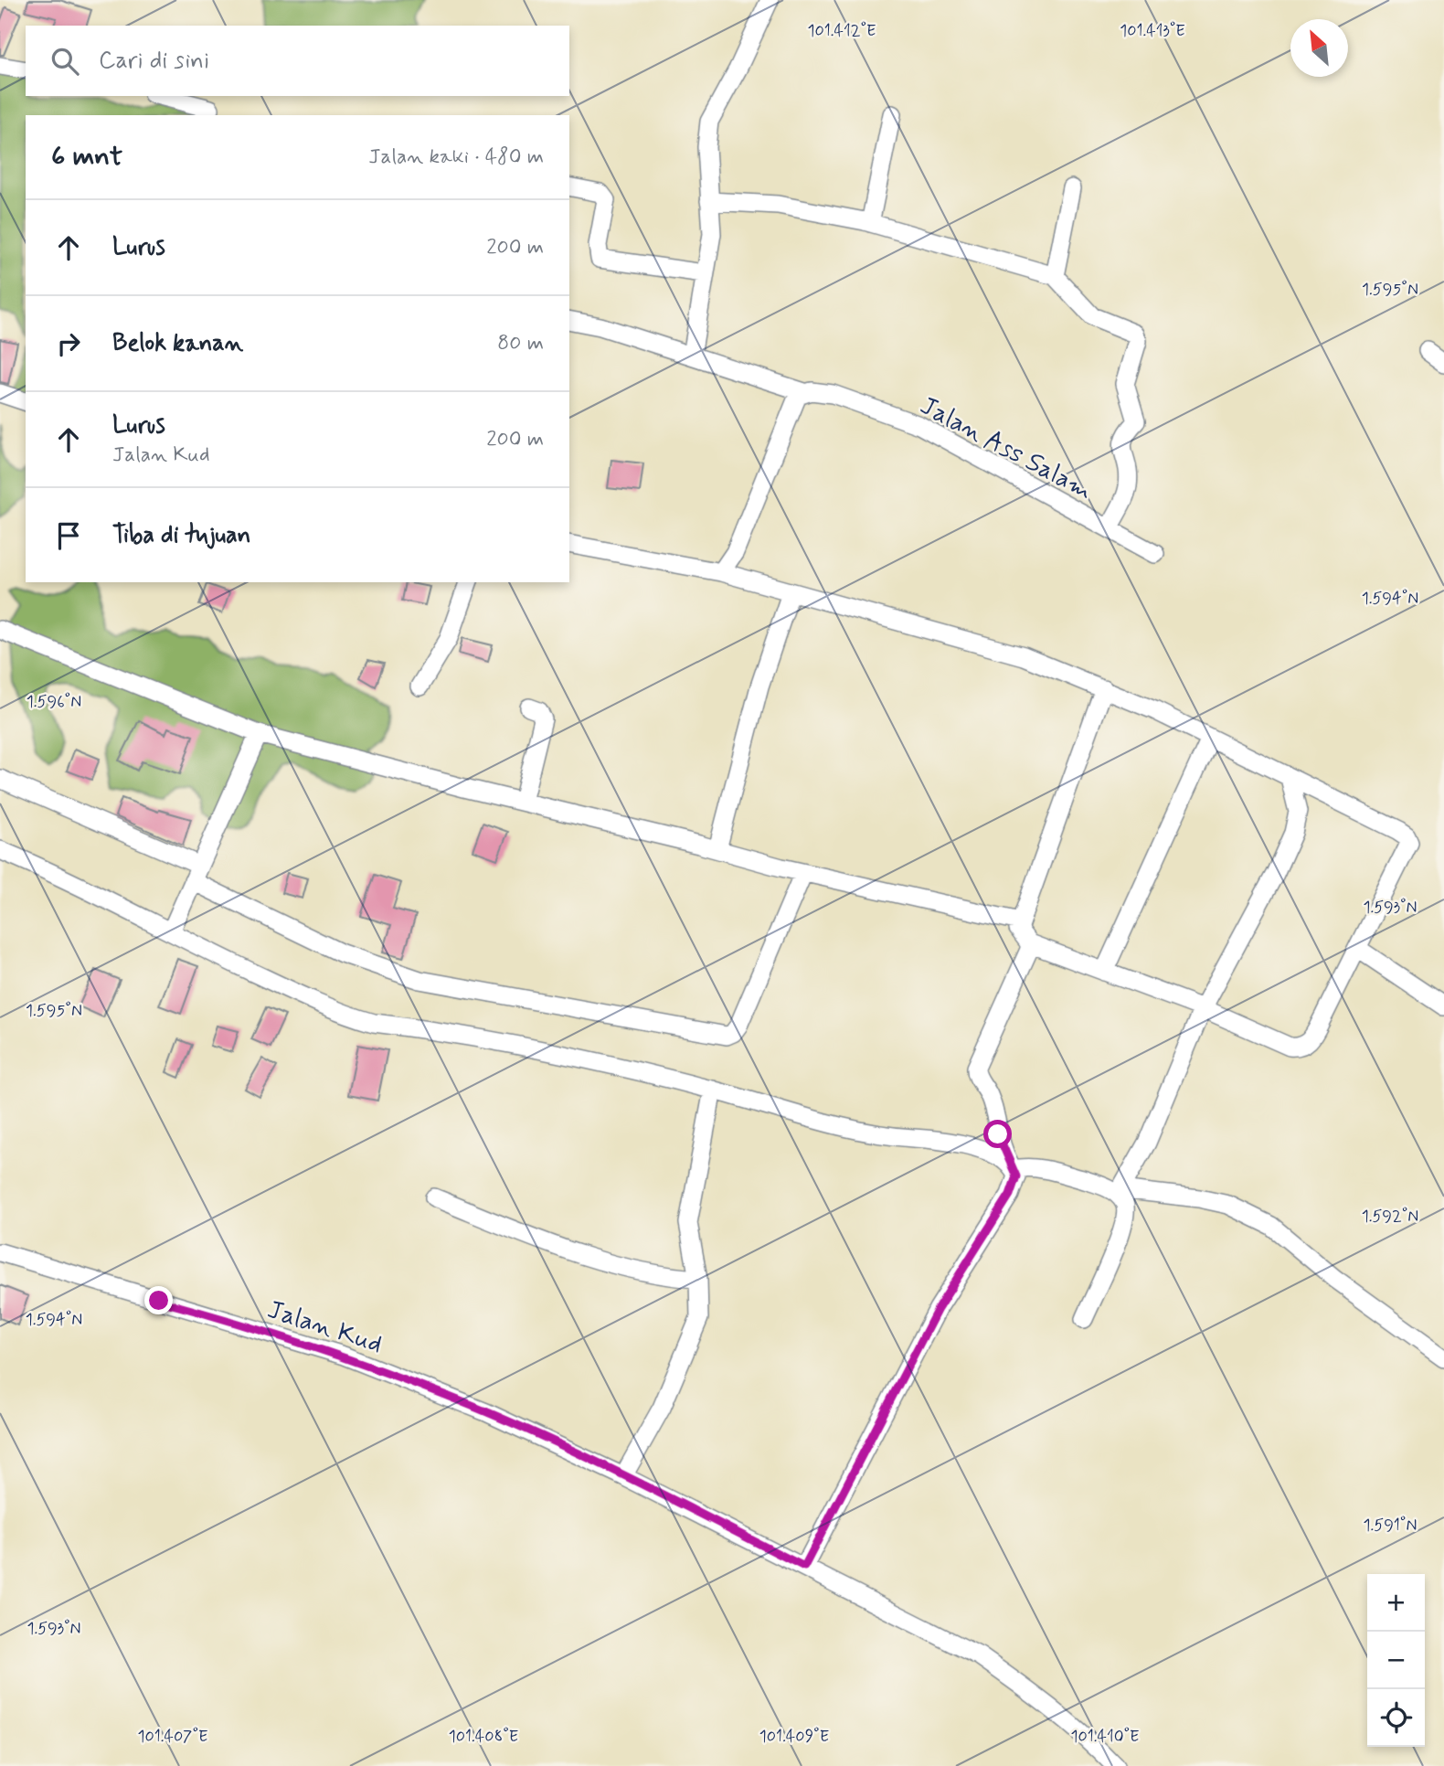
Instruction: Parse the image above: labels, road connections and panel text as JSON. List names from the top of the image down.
{
  "streets": {
    "street": ["Jalan Ass Salam", "Jalan Kud"]
  },
  "north": "top left",
  "page": {
    "search": "Cari di sini",
    "heading": ["6 mnt", "Jalan kaki · 480 m"],
    "list": [
      ["Lurus", "200 m"],
      ["Belok kanan", "80 m"],
      ["Lurus", "Jalan Kud", "200 m"],
      "Tiba di tujuan"
    ],
    "map_buttons": ["+", "−"]
  },
  "coordinates": [
    "101.412°E",
    "101.413°E",
    "1.595°N",
    "1.594°N",
    "1.596°N",
    "1.593°N",
    "1.592°N",
    "1.591°N",
    "101.407°E",
    "101.408°E",
    "101.409°E",
    "101.410°E"
  ]
}
